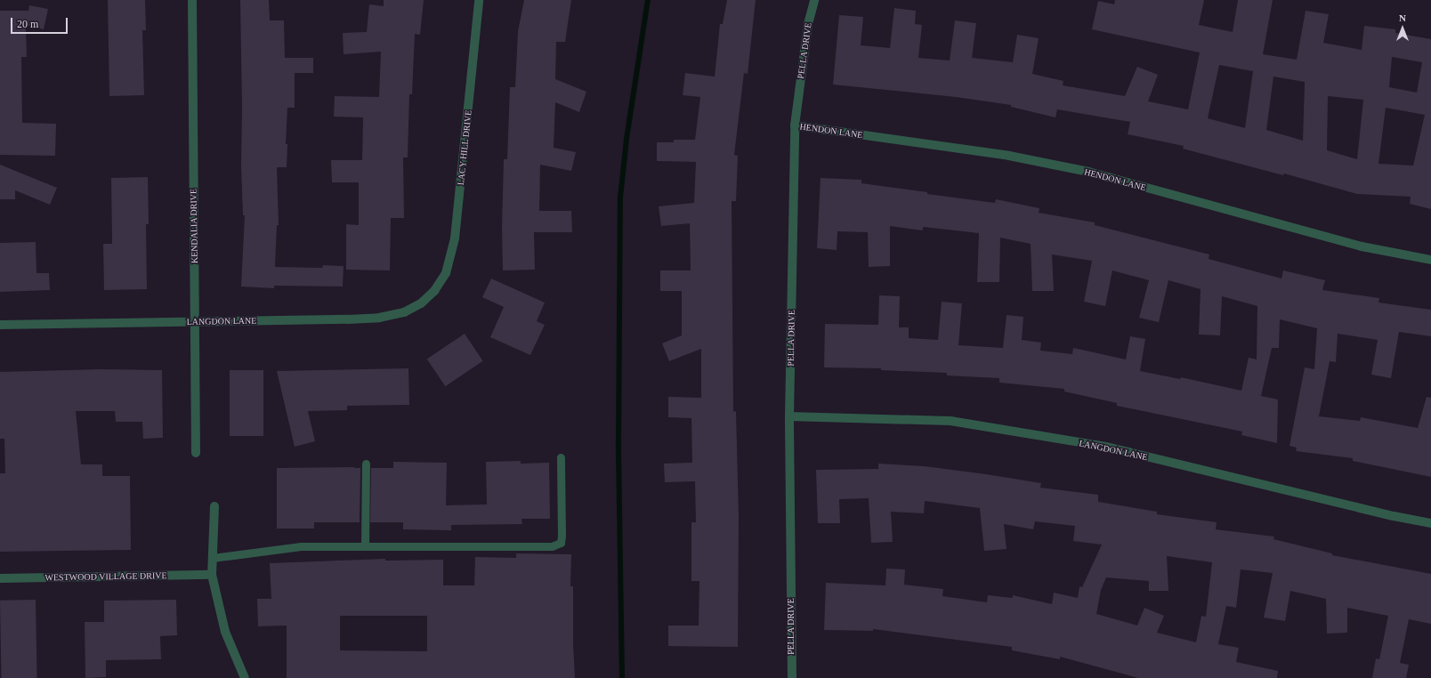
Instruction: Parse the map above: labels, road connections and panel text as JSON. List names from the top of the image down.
{
  "streets": {
    "street": [
      "PELLA DRIVE",
      "HENDON LANE",
      "LACY HILL DRIVE",
      "KENDALIA DRIVE",
      "LANGDON LANE",
      "WESTWOOD VILLAGE DRIVE"
    ]
  },
  "crossings": [
    ["PELLA DRIVE", "HENDON LANE"],
    ["PELLA DRIVE", "LANGDON LANE"],
    ["LACY HILL DRIVE", "LANGDON LANE"],
    ["KENDALIA DRIVE", "LANGDON LANE"]
  ],
  "scale_bar": "20 m",
  "north": "top"
}
